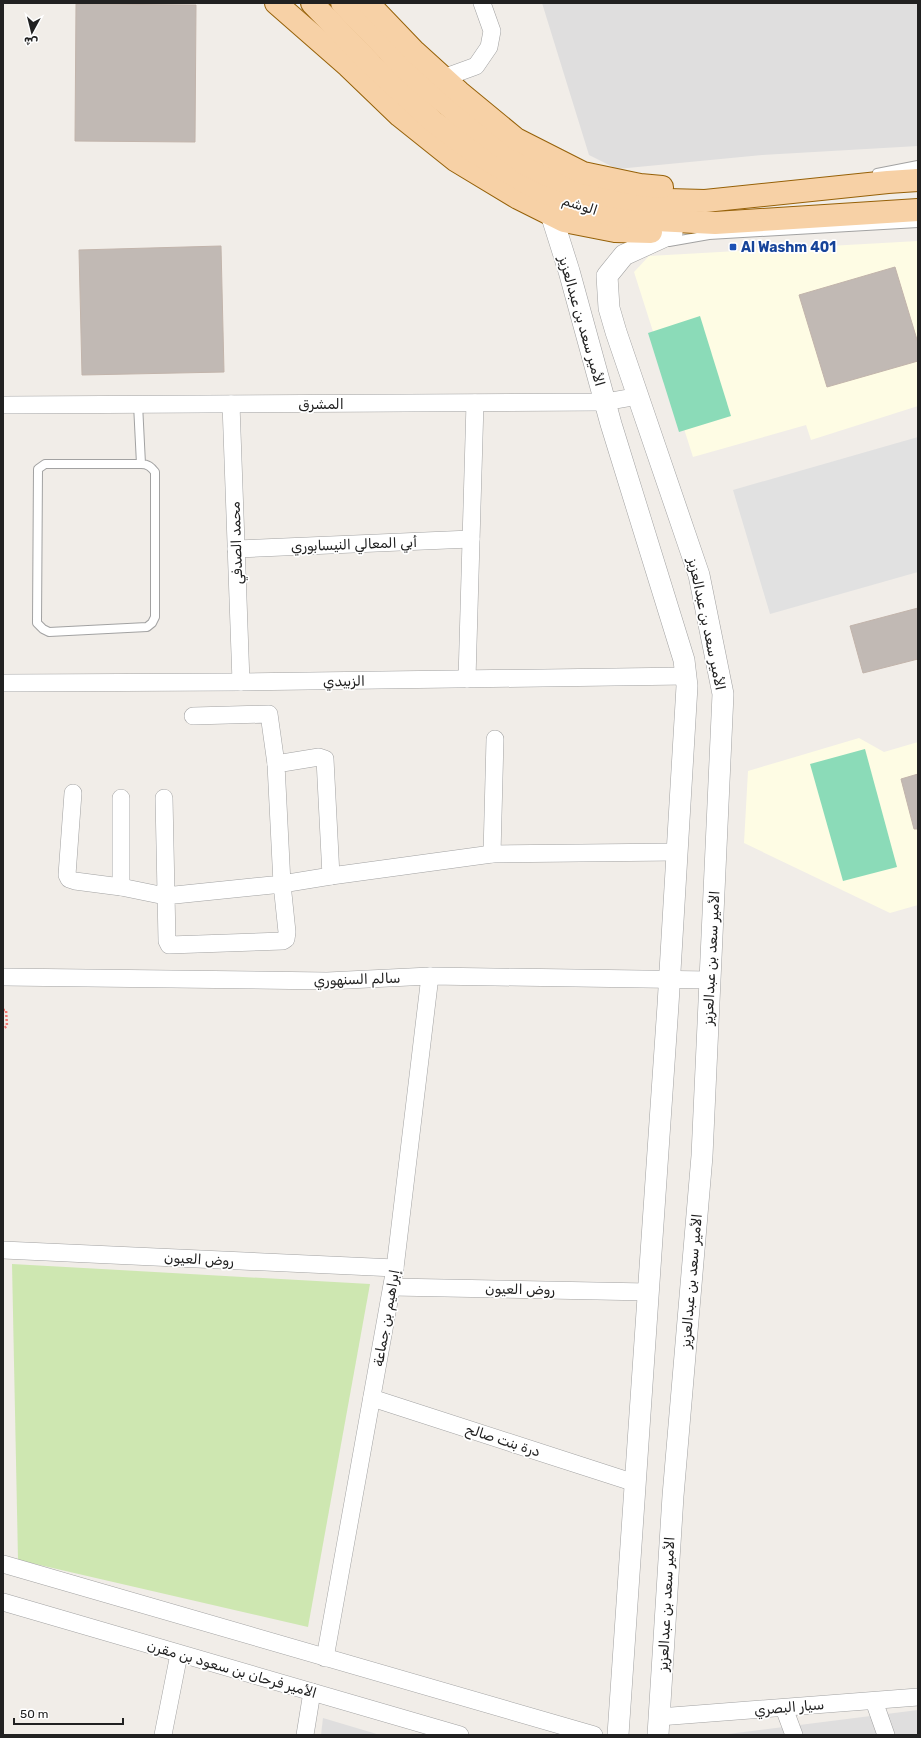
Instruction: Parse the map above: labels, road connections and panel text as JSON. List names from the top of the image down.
{
  "streets": {
    "main road": ["الوشم"],
    "street": [
      "الأمير سعد بن عبدالعزيز",
      "المشرق",
      "محمد الصدفي",
      "أبي المعالي النيسابوري",
      "الزبيدي",
      "سالم السنهوري",
      "روض العيون",
      "إبراهيم بن جماعة",
      "درة بنت صالح",
      "الأمير فرحان بن سعود بن مقرن",
      "سيار البصري"
    ]
  },
  "crossings": [
    ["الأمير سعد بن عبدالعزيز", "المشرق"],
    ["الأمير سعد بن عبدالعزيز", "الزبيدي"],
    ["الأمير سعد بن عبدالعزيز", "سالم السنهوري"],
    ["الأمير سعد بن عبدالعزيز", "روض العيون"],
    ["الأمير سعد بن عبدالعزيز", "درة بنت صالح"],
    ["الأمير سعد بن عبدالعزيز", "سيار البصري"],
    ["المشرق", "محمد الصدفي"],
    ["محمد الصدفي", "أبي المعالي النيسابوري"],
    ["محمد الصدفي", "الزبيدي"],
    ["سالم السنهوري", "إبراهيم بن جماعة"],
    ["روض العيون", "إبراهيم بن جماعة"],
    ["إبراهيم بن جماعة", "درة بنت صالح"]
  ],
  "places": {
    "transit": ["Al Washm 401"]
  },
  "scale_bar": "50 m",
  "north": "bottom"
}
